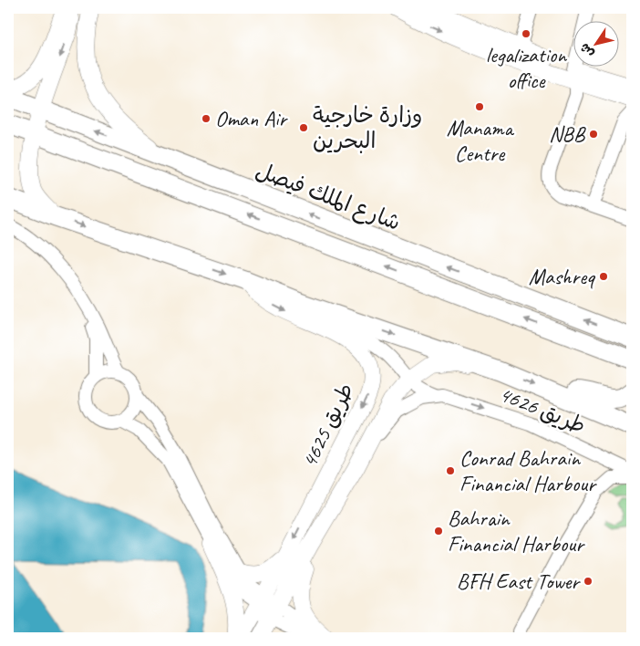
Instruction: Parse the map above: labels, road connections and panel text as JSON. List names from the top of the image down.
{
  "streets": {
    "highway": ["شارع الملك فيصل"],
    "main road": ["طريق 4625"],
    "street": ["طريق 4626"]
  },
  "crossings": [
    ["طريق 4626", "طريق 4625"]
  ],
  "one_way": ["طريق 4626"],
  "places": [
    "legalization office",
    "Manama Centre",
    "Oman Air",
    "وزارة خارجية البحرين",
    "NBB",
    "Mashreq",
    "Conrad Bahrain Financial Harbour",
    "Bahrain Financial Harbour",
    "BFH East Tower"
  ],
  "north": "bottom left"
}
